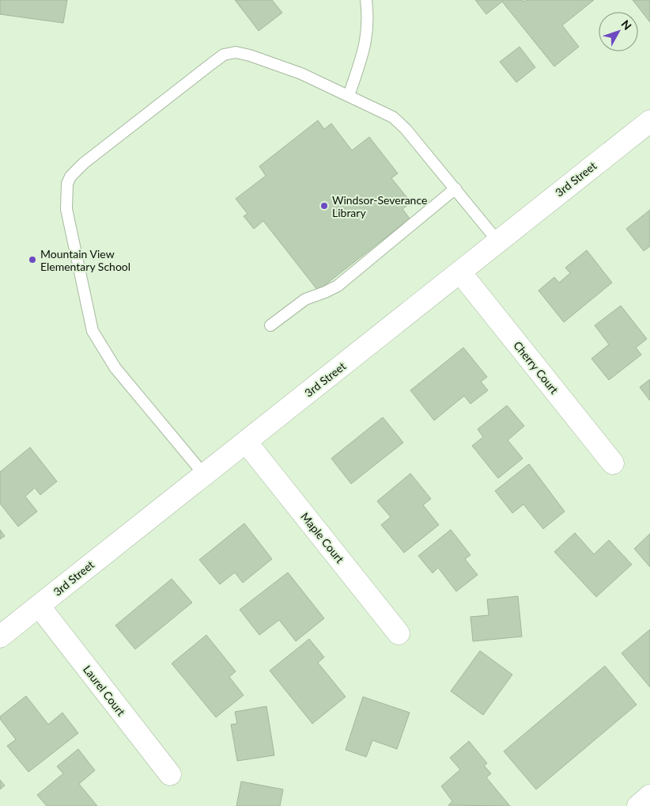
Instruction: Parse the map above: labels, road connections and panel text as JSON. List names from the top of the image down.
{
  "streets": {
    "street": [
      "3rd Street",
      "Cherry Court",
      "Maple Court",
      "Laurel Court"
    ]
  },
  "crossings": [
    ["3rd Street", "Cherry Court"],
    ["3rd Street", "Maple Court"],
    ["3rd Street", "Laurel Court"]
  ],
  "places": ["Windsor-Severance Library", "Mountain View Elementary School"],
  "north": "top right"
}
